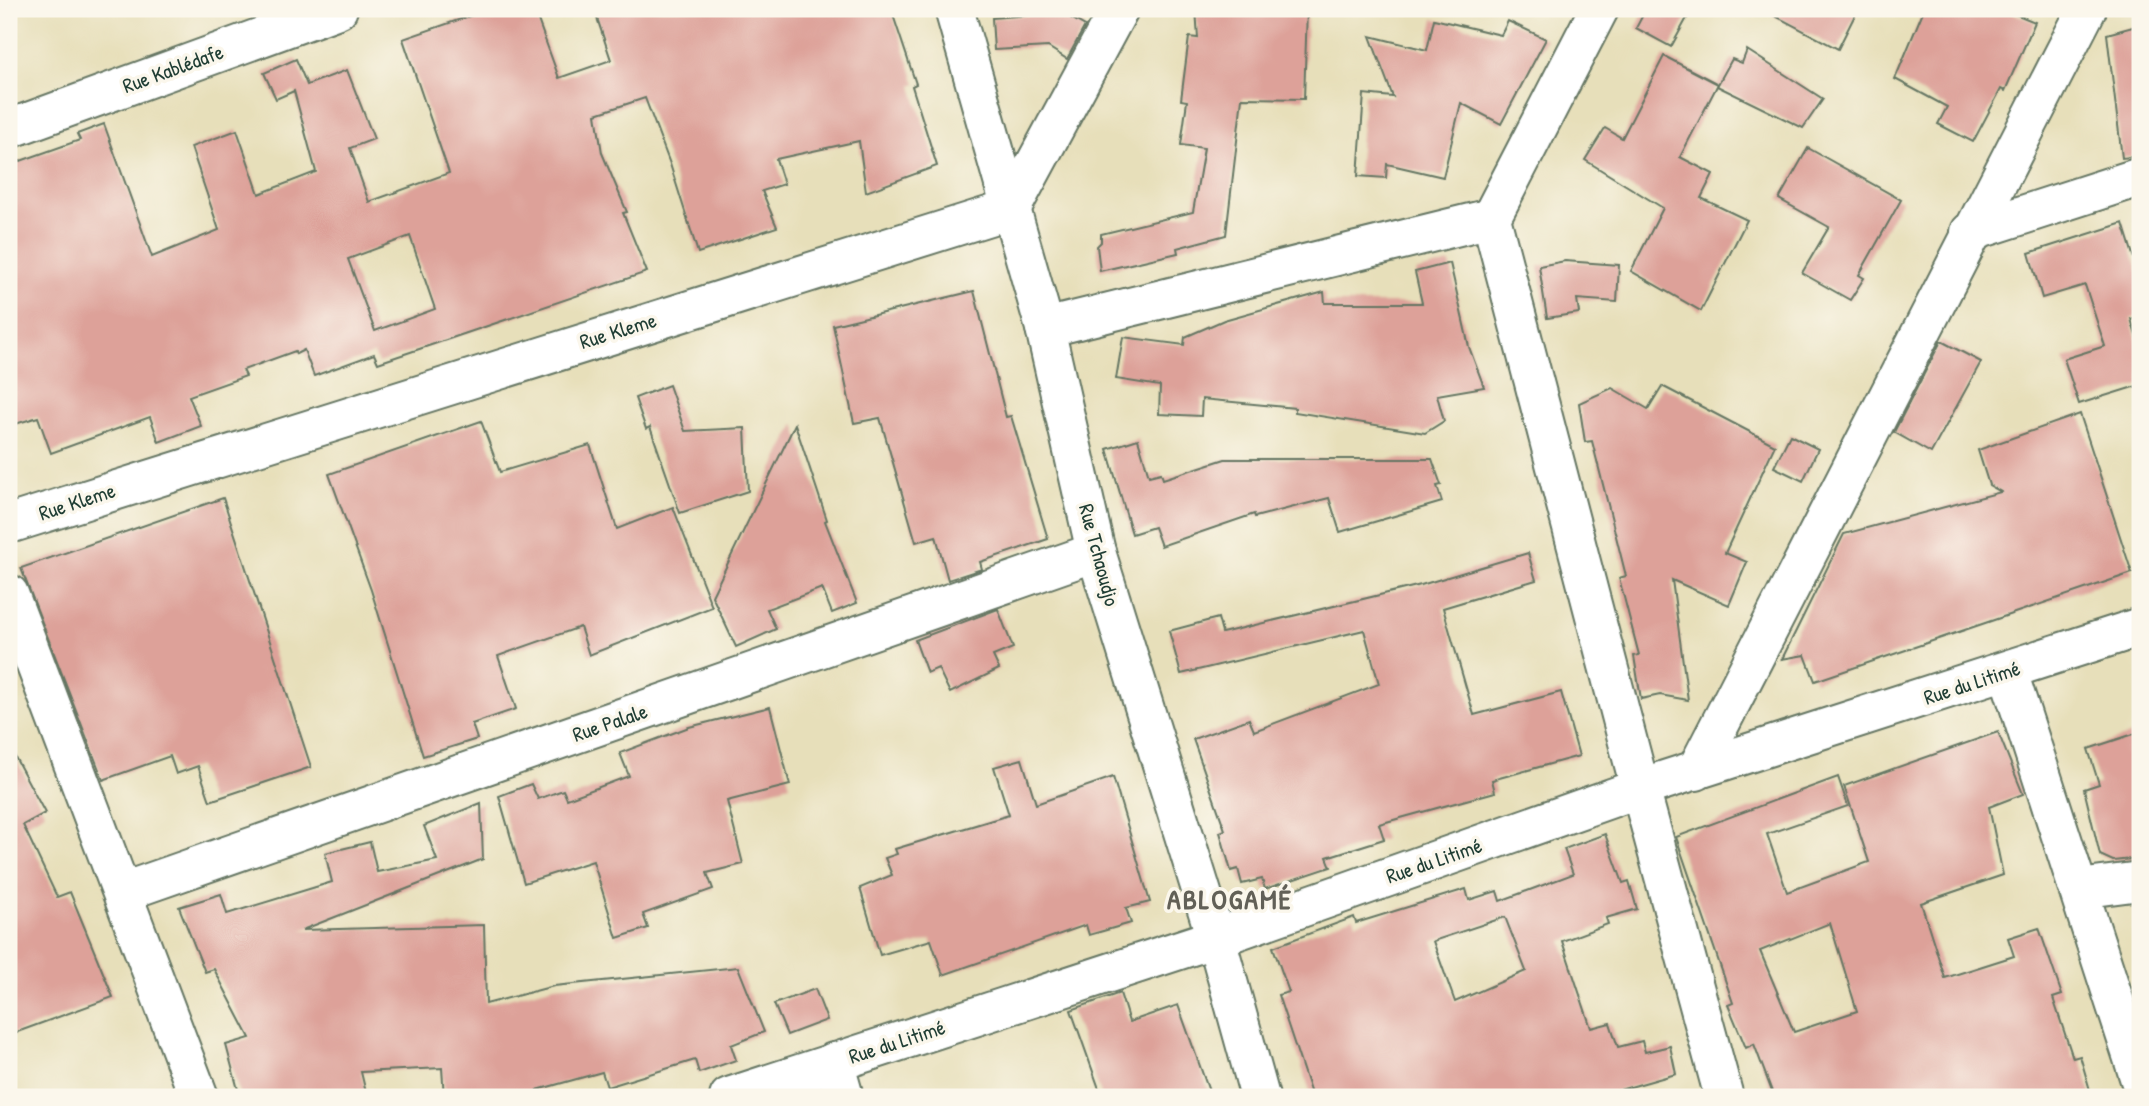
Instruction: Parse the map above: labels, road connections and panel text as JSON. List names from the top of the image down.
{
  "streets": {
    "street": [
      "Rue Kablédafe",
      "Rue Kleme",
      "Rue Tchaoudjo",
      "Rue du Litimé",
      "Rue Palale"
    ]
  },
  "crossings": [
    ["Rue Kleme", "Rue Tchaoudjo"],
    ["Rue Tchaoudjo", "Rue du Litimé"],
    ["Rue Tchaoudjo", "Rue Palale"]
  ],
  "districts": ["ABLOGAMÉ"]
}
